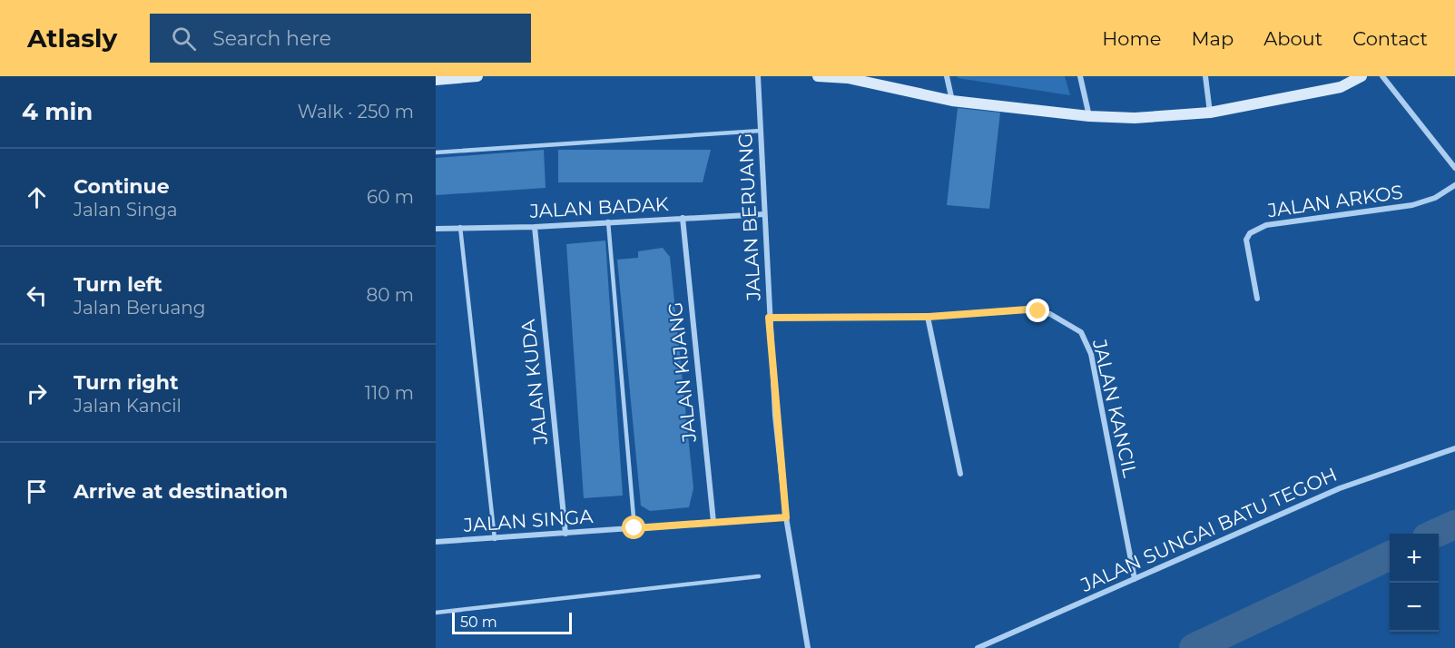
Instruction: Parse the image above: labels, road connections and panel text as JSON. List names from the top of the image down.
{
  "streets": {
    "street": [
      "JALAN ARKOS",
      "JALAN BADAK",
      "JALAN BERUANG",
      "JALAN KIJANG",
      "JALAN KUDA",
      "JALAN KANCIL",
      "JALAN SINGA",
      "JALAN SUNGAI BATU TEGOH"
    ]
  },
  "crossings": [
    ["JALAN BADAK", "JALAN BERUANG"],
    ["JALAN BADAK", "JALAN KIJANG"],
    ["JALAN BADAK", "JALAN KUDA"],
    ["JALAN BERUANG", "JALAN KANCIL"],
    ["JALAN BERUANG", "JALAN SINGA"],
    ["JALAN KIJANG", "JALAN SINGA"],
    ["JALAN KUDA", "JALAN SINGA"],
    ["JALAN KANCIL", "JALAN SUNGAI BATU TEGOH"]
  ],
  "scale_bar": "50 m",
  "page": {
    "header": "Atlasly",
    "search": "Search here",
    "nav": [
      "Home",
      "Map",
      "About",
      "Contact"
    ],
    "heading": ["4 min", "Walk · 250 m"],
    "list": [
      ["Continue", "Jalan Singa", "60 m"],
      ["Turn left", "Jalan Beruang", "80 m"],
      ["Turn right", "Jalan Kancil", "110 m"],
      "Arrive at destination"
    ],
    "map_buttons": ["+", "−"],
    "scale": "50 m"
  }
}
